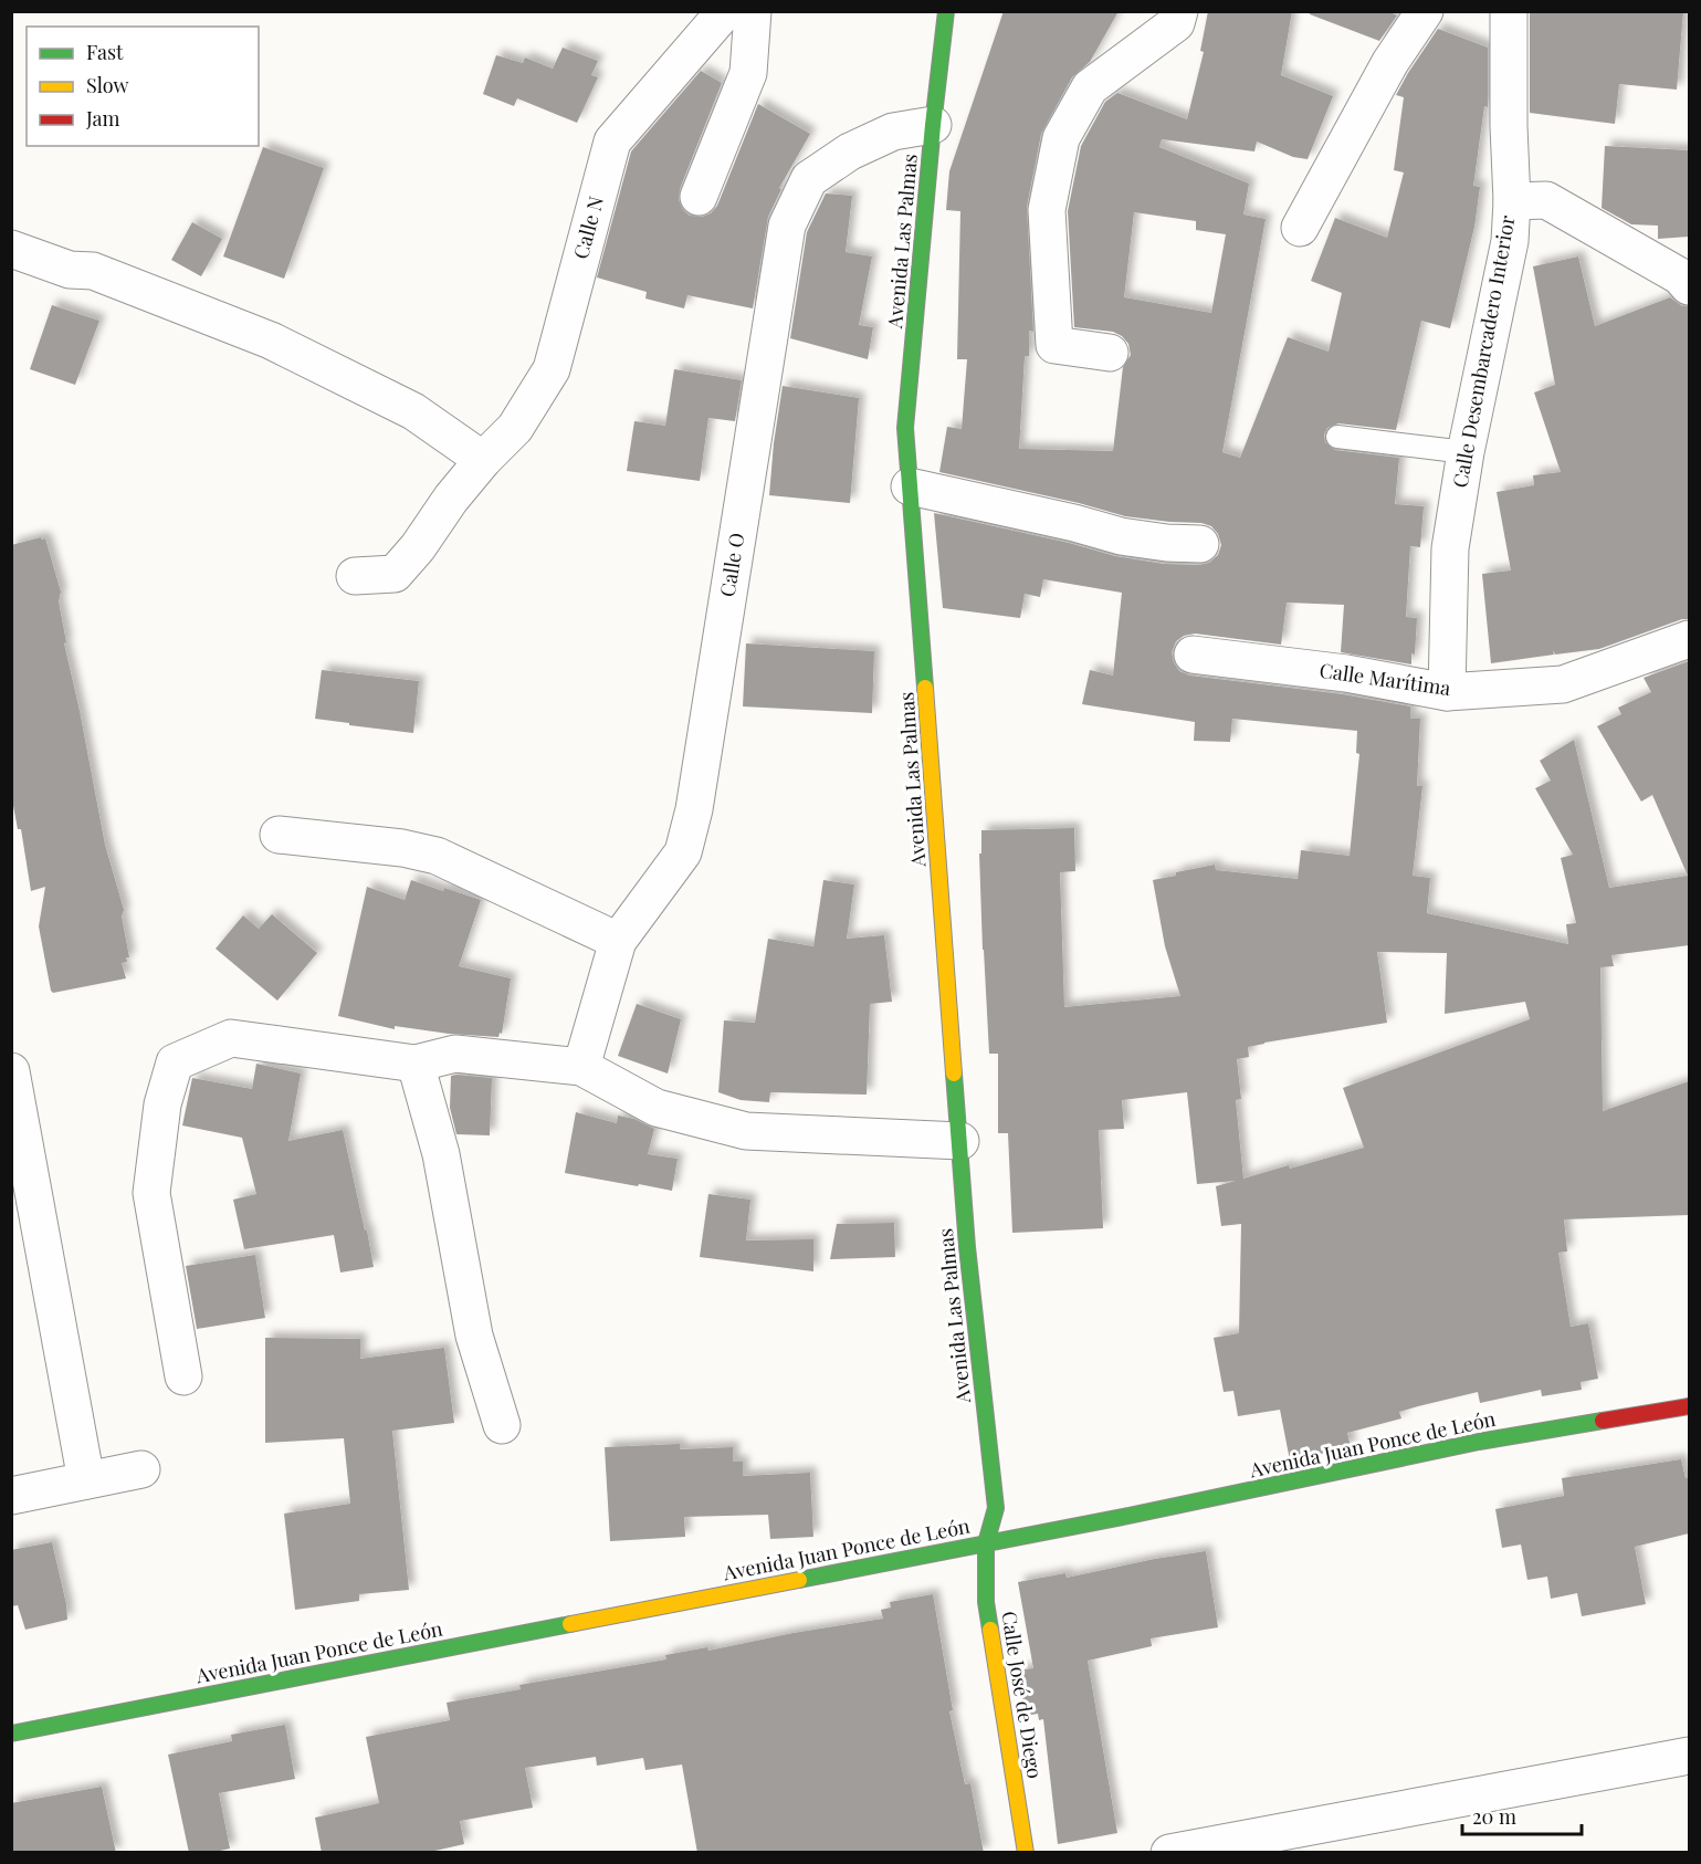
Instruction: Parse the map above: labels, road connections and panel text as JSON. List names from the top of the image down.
{
  "streets": {
    "street": [
      "Calle N",
      "Avenida Las Palmas",
      "Calle Desembarcadero Interior",
      "Calle O",
      "Calle Marítima",
      "Avenida Juan Ponce de León",
      "Calle José de Diego"
    ]
  },
  "crossings": [
    ["Avenida Las Palmas", "Calle O"],
    ["Avenida Las Palmas", "Avenida Juan Ponce de León"],
    ["Avenida Las Palmas", "Calle José de Diego"],
    ["Calle Desembarcadero Interior", "Calle Marítima"],
    ["Avenida Juan Ponce de León", "Calle José de Diego"]
  ],
  "legend": ["Fast", "Slow", "Jam"],
  "scale_bar": "20 m"
}
